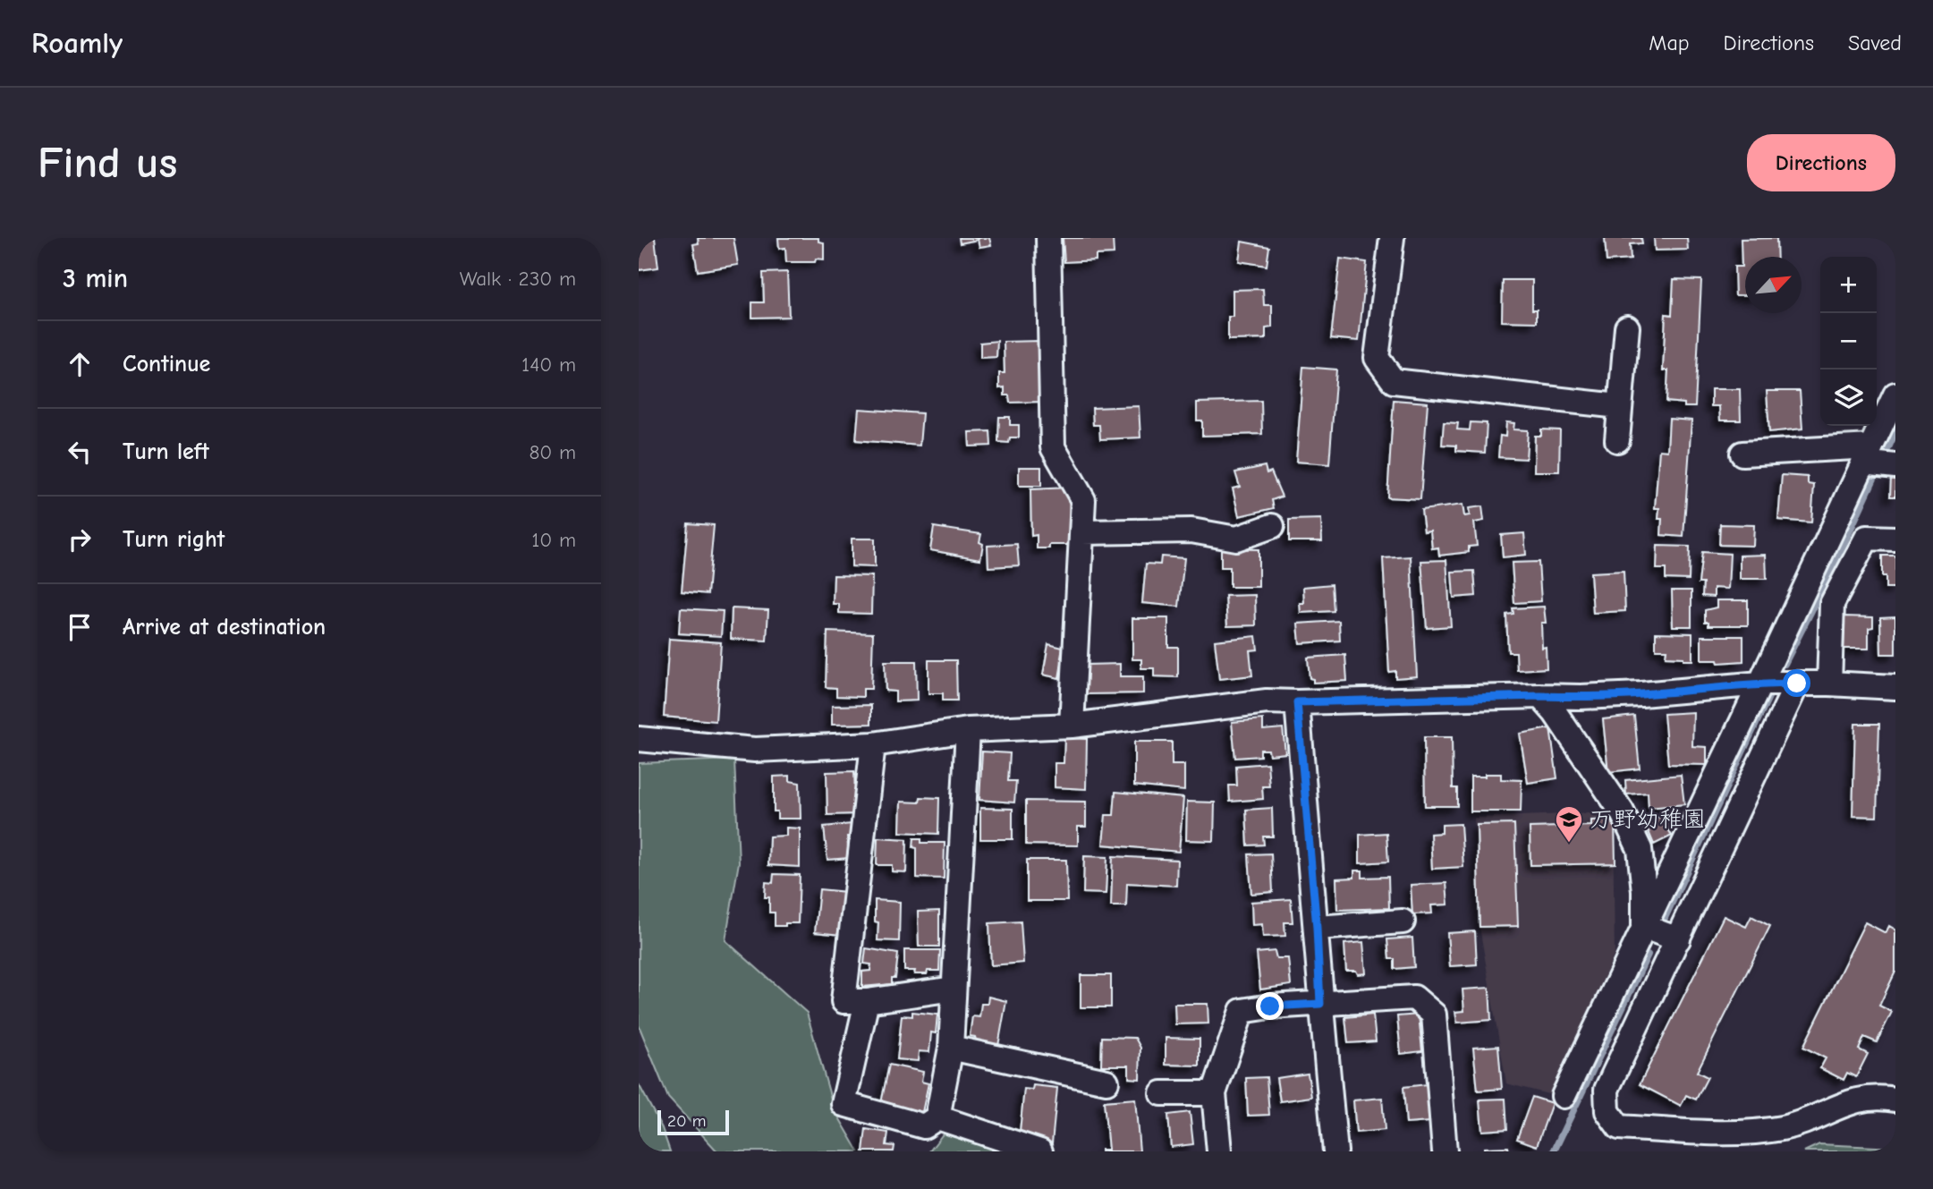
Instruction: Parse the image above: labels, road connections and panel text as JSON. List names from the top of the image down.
{
  "places": {
    "school or university": ["万野幼稚園"]
  },
  "scale_bar": "20 m",
  "north": "top right",
  "page": {
    "header": "Roamly",
    "nav": ["Map", "Directions", "Saved"],
    "buttons": "Directions",
    "title": "Find us",
    "heading": ["3 min", "Walk · 230 m"],
    "map_buttons": ["+", "−"],
    "list": [
      ["Continue", "140 m"],
      ["Turn left", "80 m"],
      ["Turn right", "10 m"],
      "Arrive at destination"
    ],
    "scale": "20 m"
  }
}
